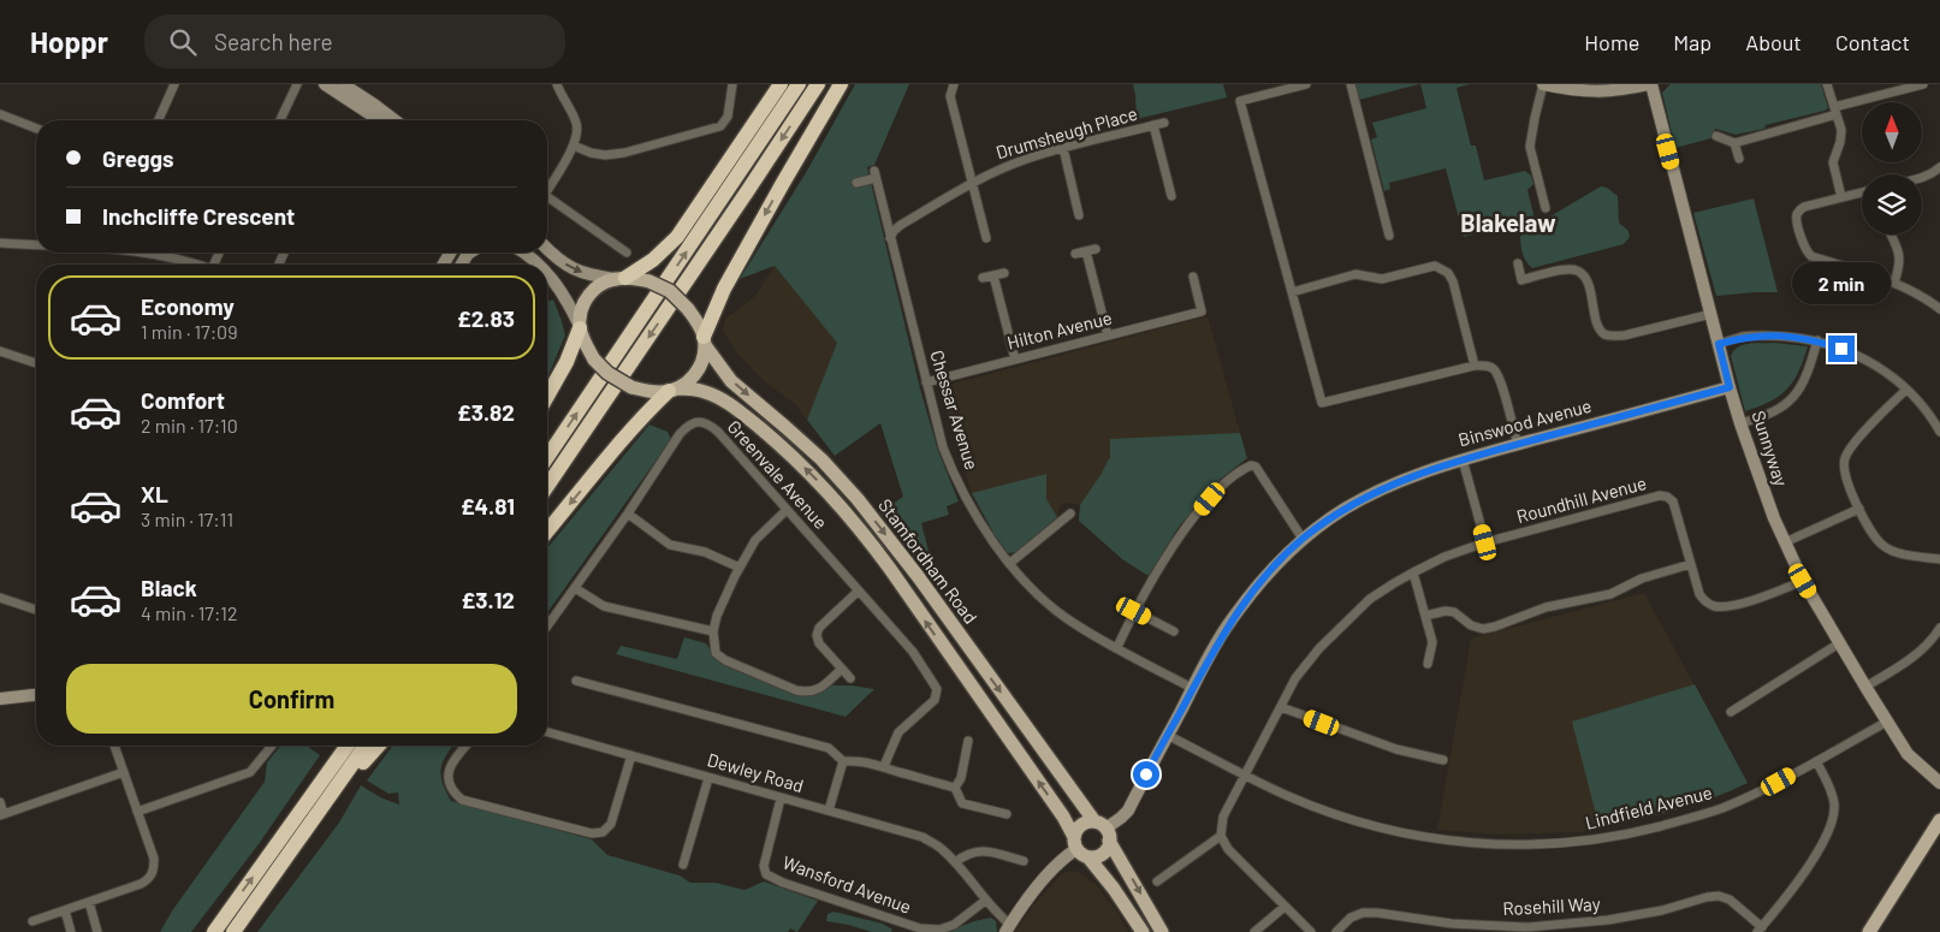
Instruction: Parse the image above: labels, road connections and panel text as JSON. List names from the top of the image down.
{
  "streets": {
    "main road": ["Stamfordham Road"],
    "street": [
      "Drumsheugh Place",
      "Hilton Avenue",
      "Chessar Avenue",
      "Binswood Avenue",
      "Sunnyway",
      "Greenvale Avenue",
      "Roundhill Avenue",
      "Dewley Road",
      "Lindfield Avenue",
      "Wansford Avenue",
      "Rosehill Way"
    ]
  },
  "crossings": [
    ["Drumsheugh Place", "Chessar Avenue"],
    ["Hilton Avenue", "Chessar Avenue"],
    ["Chessar Avenue", "Binswood Avenue"],
    ["Binswood Avenue", "Sunnyway"],
    ["Binswood Avenue", "Stamfordham Road"],
    ["Binswood Avenue", "Lindfield Avenue"],
    ["Sunnyway", "Roundhill Avenue"],
    ["Sunnyway", "Lindfield Avenue"],
    ["Roundhill Avenue", "Lindfield Avenue"],
    ["Dewley Road", "Wansford Avenue"]
  ],
  "districts": ["Blakelaw"],
  "north": "top",
  "page": {
    "header": "Hoppr",
    "search": "Search here",
    "nav": [
      "Home",
      "Map",
      "About",
      "Contact"
    ],
    "banner": ["Greggs", "Inchcliffe Crescent"],
    "bubble": "2 min",
    "list": [
      {
        "name": "Economy",
        "note": "1 min · 17:09",
        "value": "£2.83"
      },
      {
        "name": "Comfort",
        "note": "2 min · 17:10",
        "value": "£3.82"
      },
      {
        "name": "XL",
        "note": "3 min · 17:11",
        "value": "£4.81"
      },
      {
        "name": "Black",
        "note": "4 min · 17:12",
        "value": "£3.12"
      }
    ],
    "buttons": "Confirm"
  }
}
